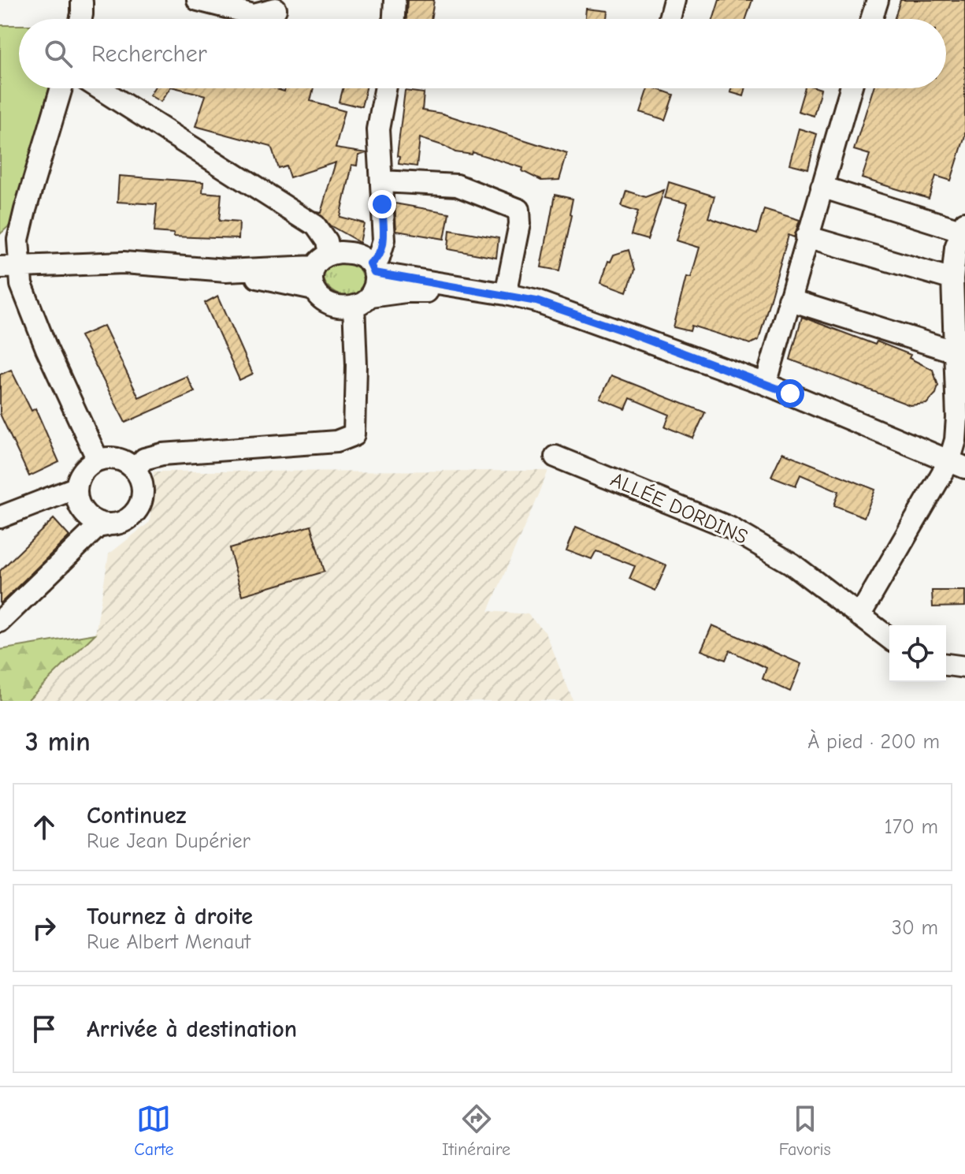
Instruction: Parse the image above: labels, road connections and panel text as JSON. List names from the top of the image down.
{
  "streets": {
    "street": ["ALLÉE DORDINS"]
  },
  "page": {
    "search": "Rechercher",
    "heading": ["3 min", "À pied · 200 m"],
    "list": [
      ["Continuez", "Rue Jean Dupérier", "170 m"],
      ["Tournez à droite", "Rue Albert Menaut", "30 m"],
      "Arrivée à destination"
    ],
    "nav": ["Carte", "Itinéraire", "Favoris"]
  }
}
